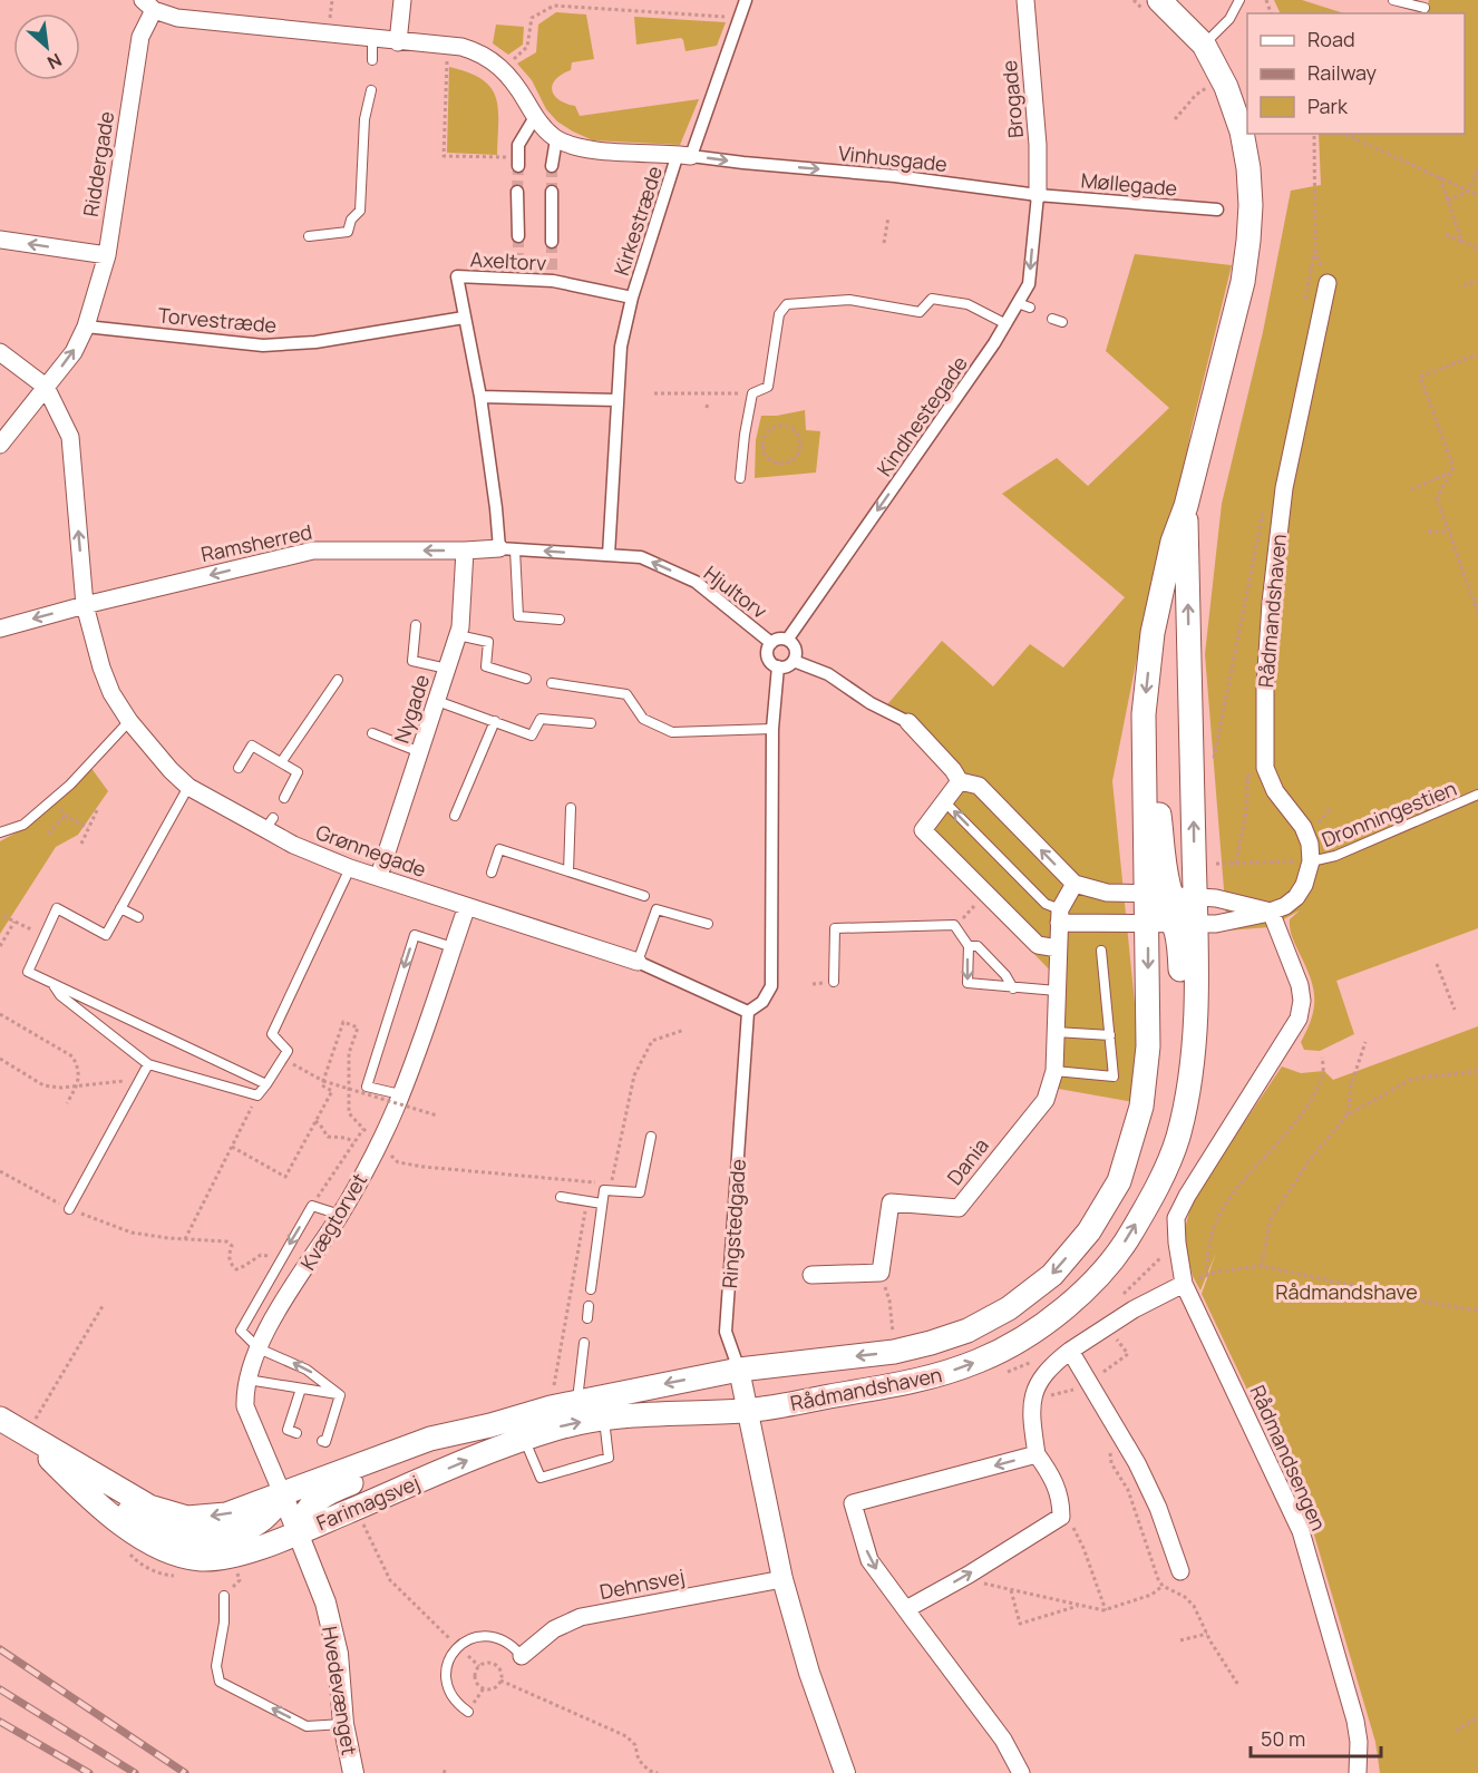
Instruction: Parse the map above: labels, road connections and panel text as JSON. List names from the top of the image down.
{
  "streets": {
    "main road": ["Rådmandshaven", "Farimagsvej"],
    "street": [
      "Brogade",
      "Vinhusgade",
      "Riddergade",
      "Møllegade",
      "Kirkestræde",
      "Axeltorv",
      "Torvestræde",
      "Kindhestegade",
      "Ramsherred",
      "Hjultorv",
      "Nygade",
      "Grønnegade",
      "Dania",
      "Kvægtorvet",
      "Ringstedgade",
      "Rådmandsengen",
      "Dehnsvej",
      "Hvedevænget"
    ],
    "lane": ["Dronningestien"]
  },
  "crossings": [
    ["Brogade", "Vinhusgade"],
    ["Brogade", "Møllegade"],
    ["Brogade", "Kindhestegade"],
    ["Vinhusgade", "Møllegade"],
    ["Vinhusgade", "Kirkestræde"],
    ["Vinhusgade", "Kindhestegade"],
    ["Riddergade", "Torvestræde"],
    ["Riddergade", "Grønnegade"],
    ["Møllegade", "Kindhestegade"],
    ["Kirkestræde", "Axeltorv"],
    ["Axeltorv", "Torvestræde"],
    ["Axeltorv", "Ramsherred"],
    ["Kindhestegade", "Hjultorv"],
    ["Ramsherred", "Hjultorv"],
    ["Ramsherred", "Nygade"],
    ["Ramsherred", "Grønnegade"],
    ["Rådmandshaven", "Dronningestien"],
    ["Rådmandshaven", "Ringstedgade"],
    ["Rådmandshaven", "Farimagsvej"],
    ["Nygade", "Grønnegade"],
    ["Grønnegade", "Kvægtorvet"],
    ["Grønnegade", "Ringstedgade"],
    ["Kvægtorvet", "Farimagsvej"],
    ["Kvægtorvet", "Hvedevænget"],
    ["Ringstedgade", "Farimagsvej"],
    ["Ringstedgade", "Dehnsvej"],
    ["Farimagsvej", "Hvedevænget"]
  ],
  "one_way": [
    "Vinhusgade",
    "Kindhestegade",
    "Ramsherred",
    "Hjultorv"
  ],
  "parks": ["Rådmandshave"],
  "legend": ["Road", "Railway", "Park"],
  "scale_bar": "50 m",
  "north": "bottom right"
}
